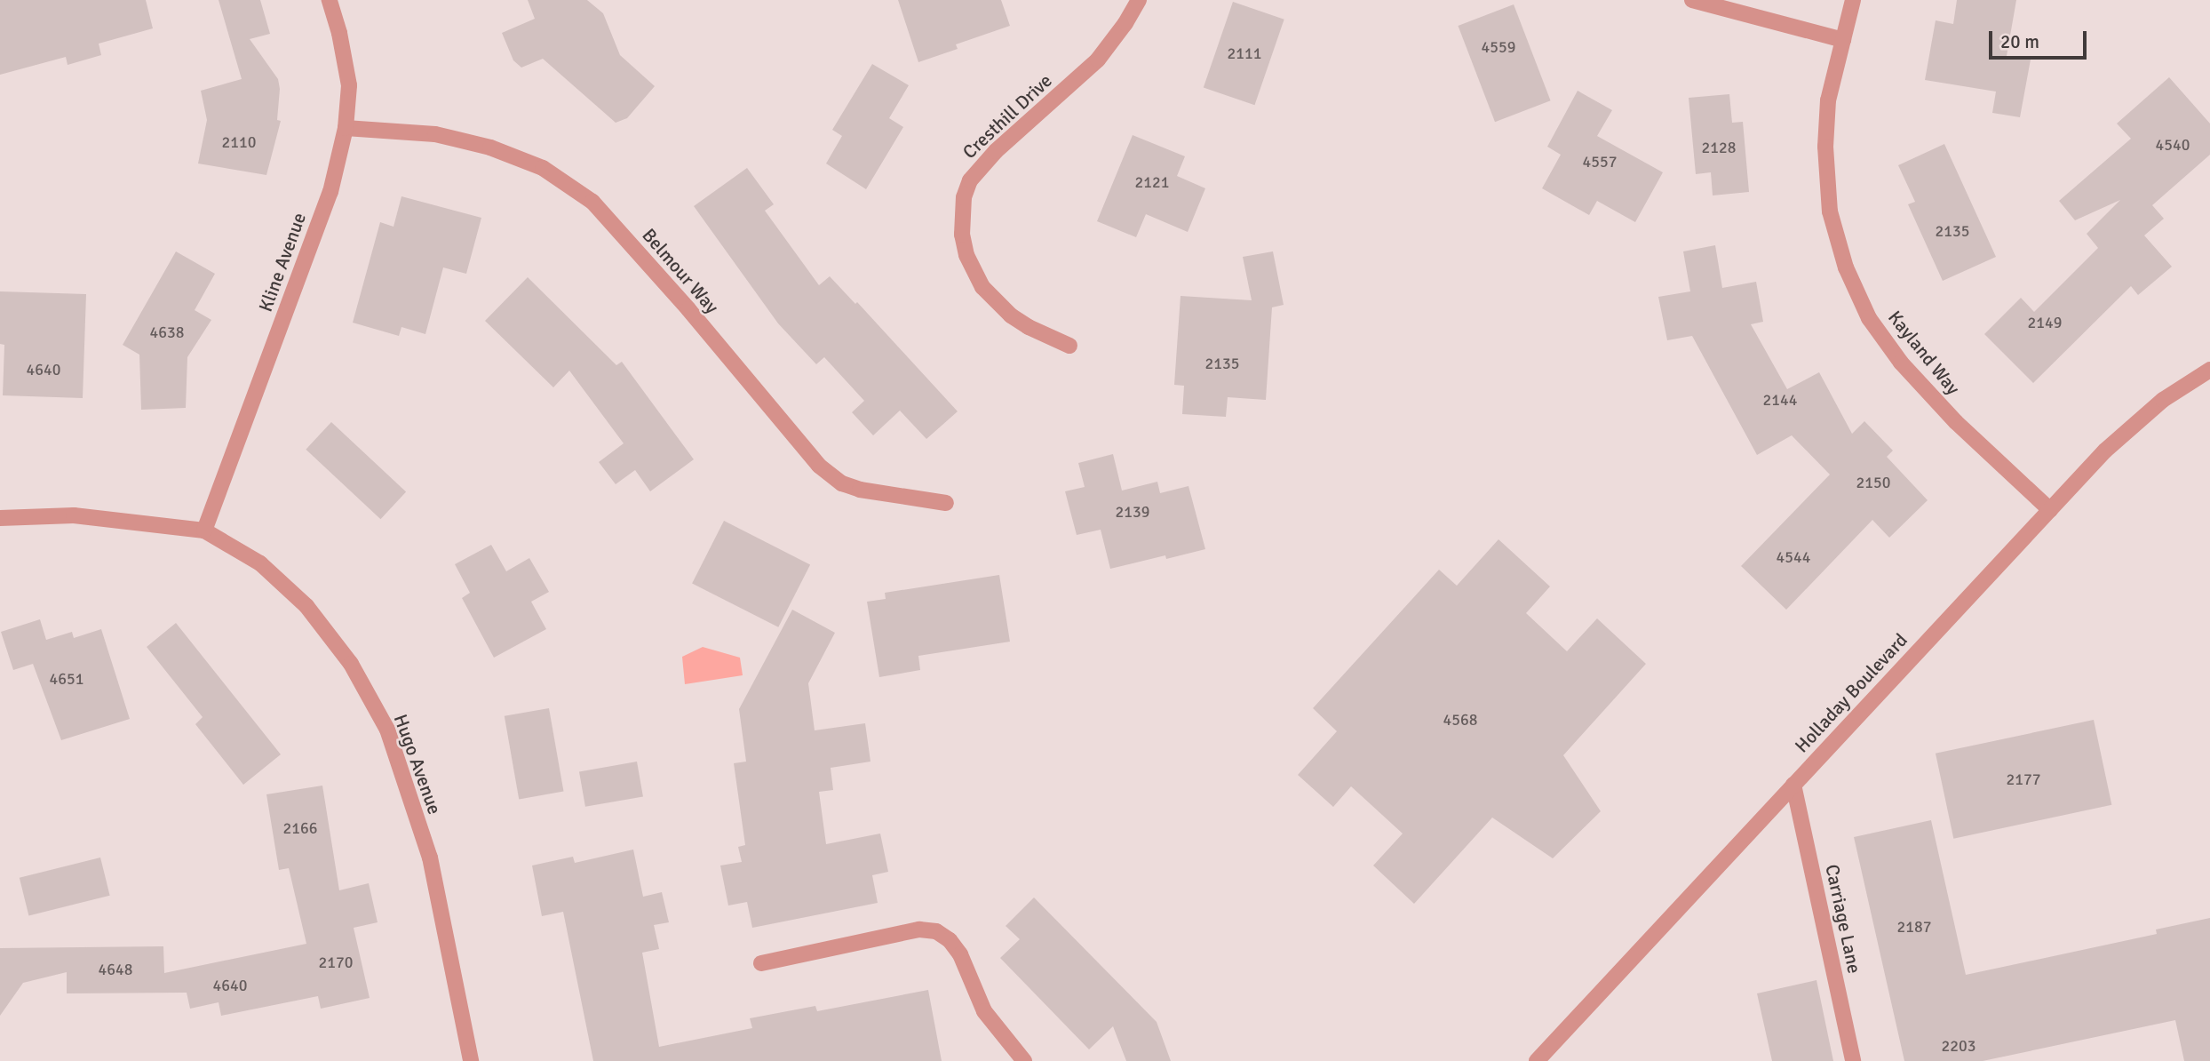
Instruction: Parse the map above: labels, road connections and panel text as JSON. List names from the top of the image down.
{
  "streets": {
    "street": [
      "Cresthill Drive",
      "Kline Avenue",
      "Belmour Way",
      "Kayland Way",
      "Holladay Boulevard",
      "Hugo Avenue",
      "Carriage Lane"
    ]
  },
  "crossings": [
    ["Kline Avenue", "Belmour Way"],
    ["Kline Avenue", "Hugo Avenue"],
    ["Kayland Way", "Holladay Boulevard"],
    ["Holladay Boulevard", "Carriage Lane"]
  ],
  "house_numbers": [
    "4559",
    "2111",
    "2110",
    "4540",
    "2128",
    "4557",
    "2121",
    "2135",
    "2149",
    "4638",
    "2135",
    "4640",
    "2144",
    "2150",
    "2139",
    "4544",
    "4651",
    "4568",
    "2177",
    "2166",
    "2187",
    "2170",
    "4648",
    "4640",
    "2203"
  ],
  "scale_bar": "20 m"
}
